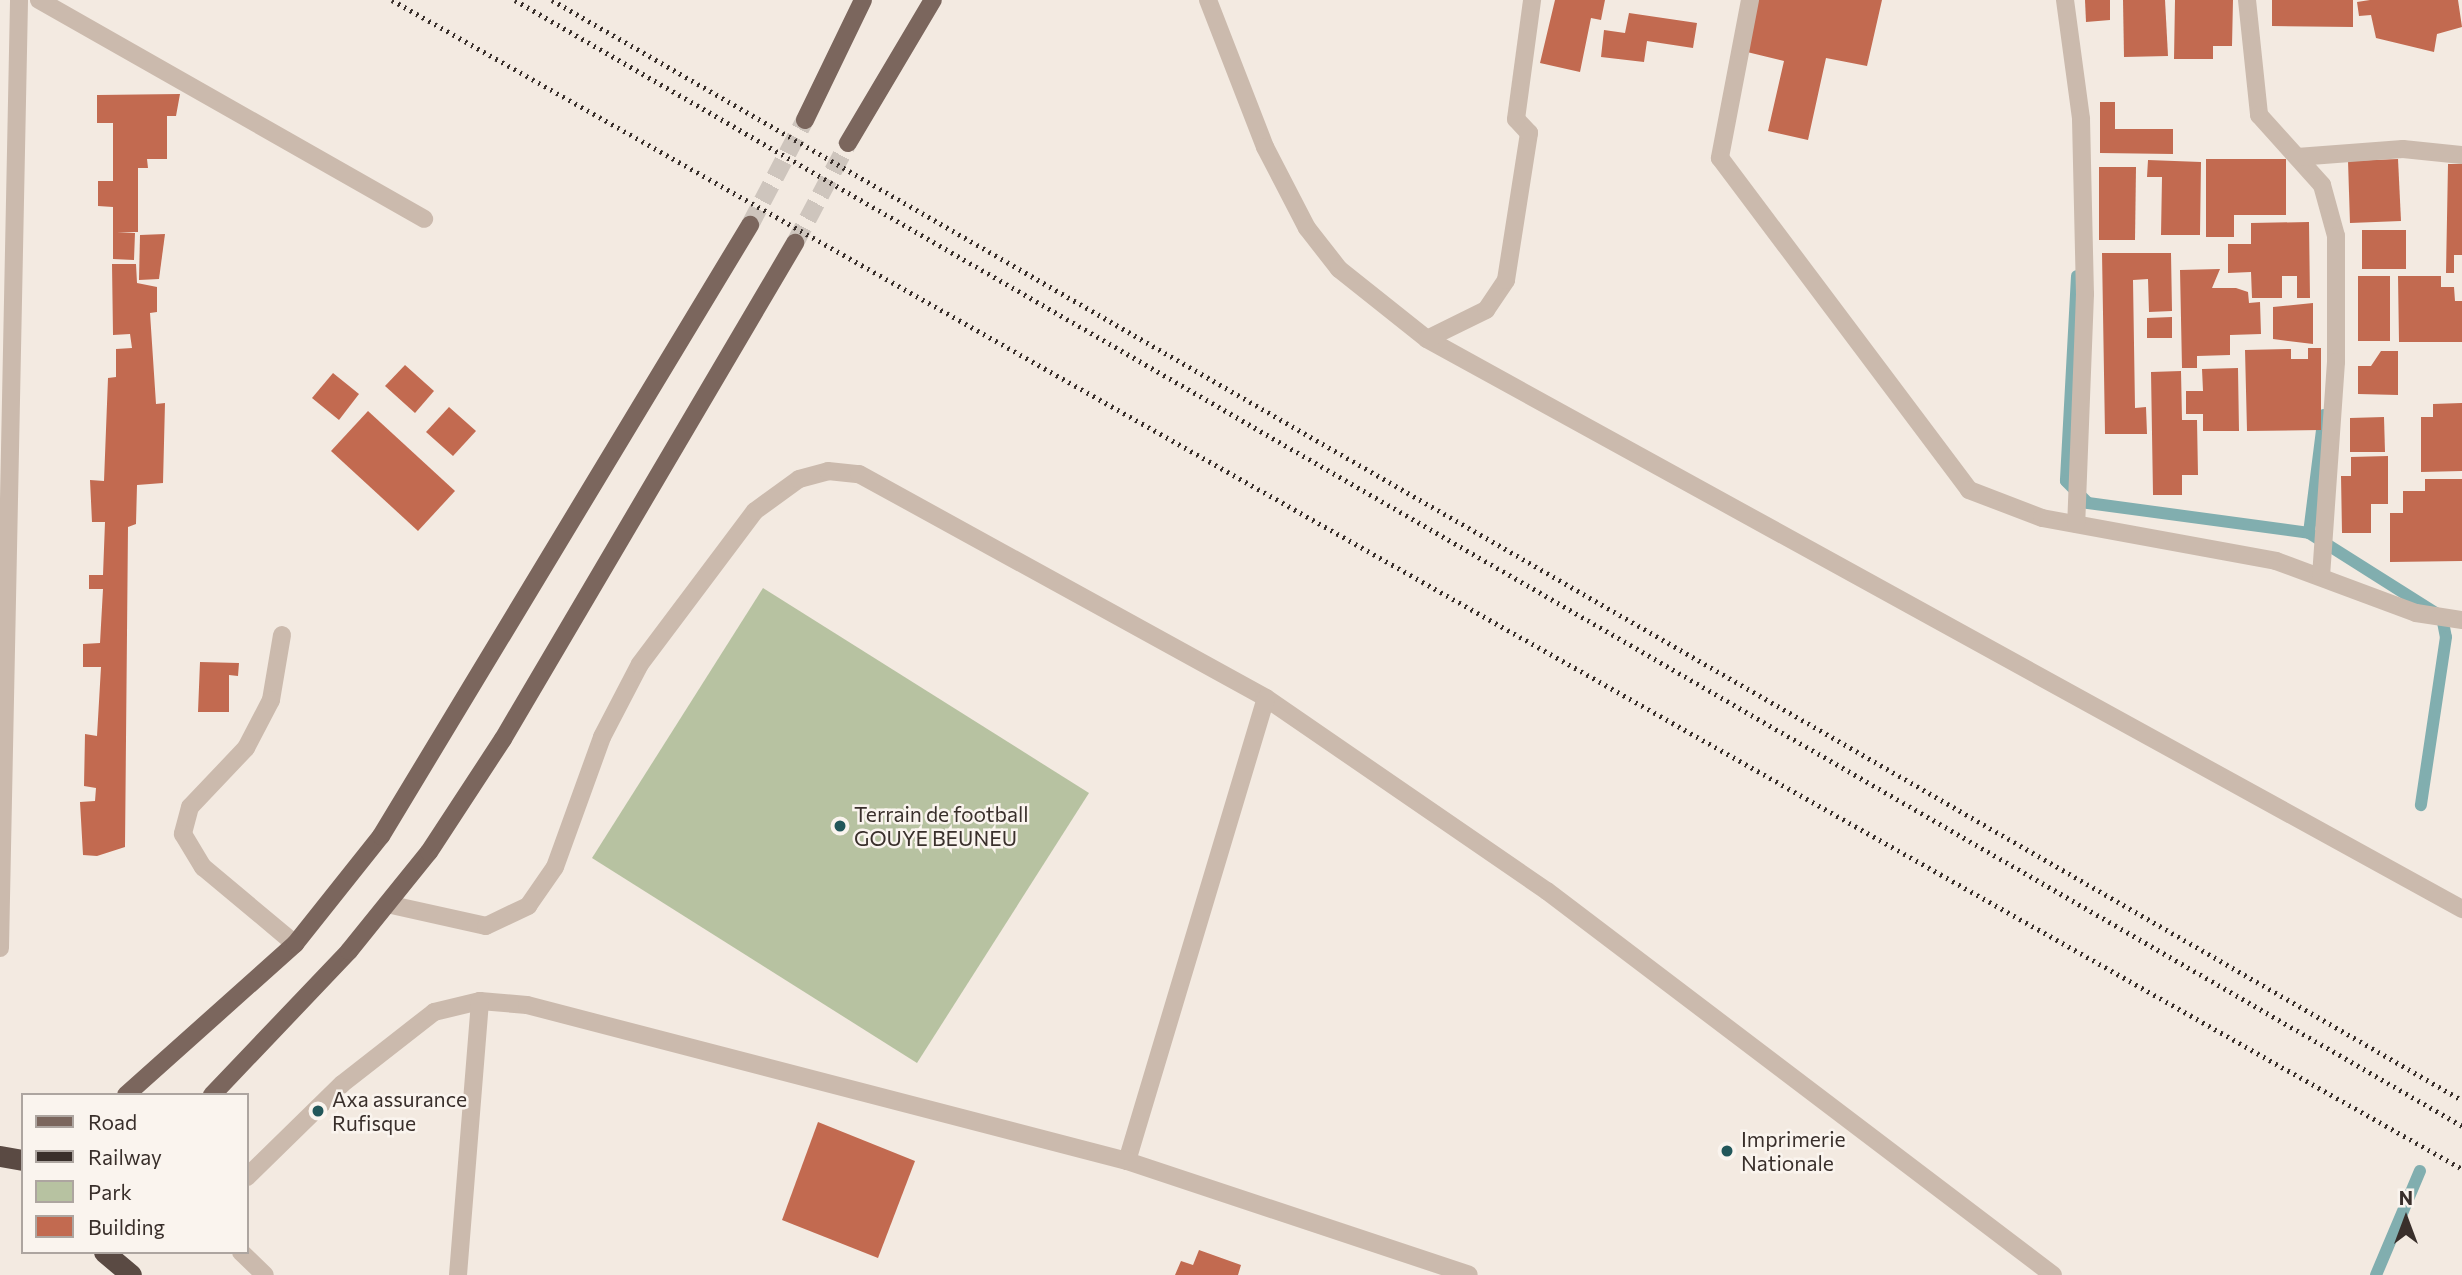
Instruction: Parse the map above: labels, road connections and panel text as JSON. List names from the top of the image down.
{
  "places": ["Terrain de football GOUYE BEUNEU", "Axa assurance Rufisque", "Imprimerie Nationale"],
  "legend": [
    "Road",
    "Railway",
    "Park",
    "Building"
  ],
  "north": "top"
}
